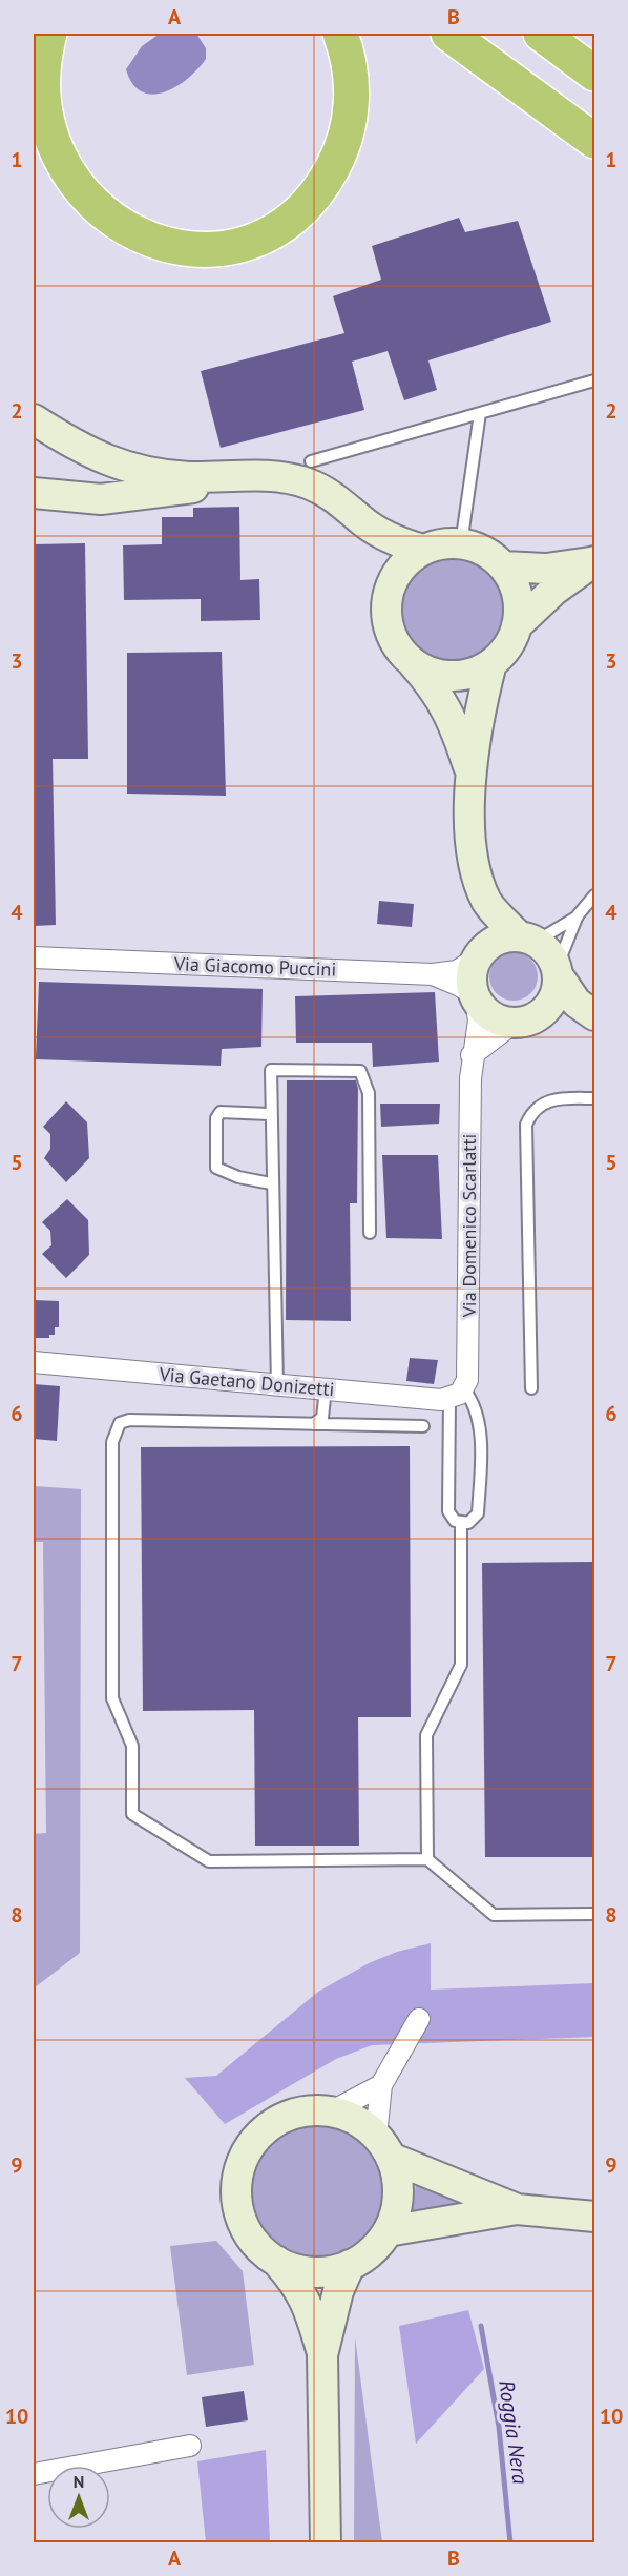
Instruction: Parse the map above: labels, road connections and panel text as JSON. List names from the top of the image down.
{
  "streets": {
    "street": ["Via Giacomo Puccini", "Via Domenico Scarlatti", "Via Gaetano Donizetti"]
  },
  "crossings": [
    ["Via Giacomo Puccini", "Via Domenico Scarlatti"],
    ["Via Domenico Scarlatti", "Via Gaetano Donizetti"]
  ],
  "water": ["Roggia Nera"],
  "north": "top",
  "grid": {
    "columns": ["A", "B"],
    "rows": [
      "1",
      "2",
      "3",
      "4",
      "5",
      "6",
      "7",
      "8",
      "9",
      "10"
    ]
  }
}
